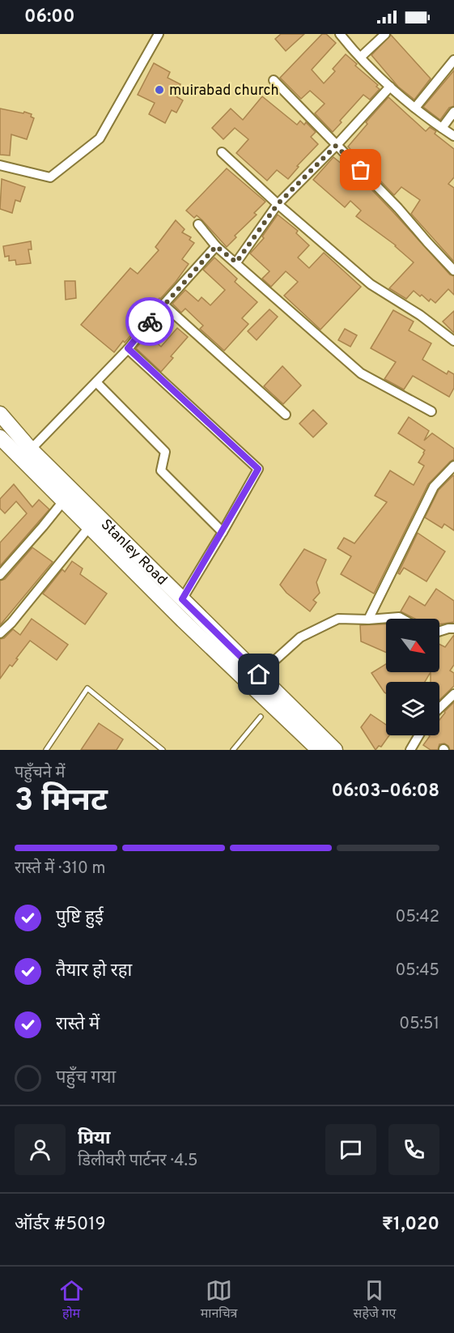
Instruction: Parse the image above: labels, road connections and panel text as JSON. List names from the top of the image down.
{
  "streets": {
    "main road": ["Stanley Road"]
  },
  "places": ["muirabad church"],
  "north": "bottom right",
  "page": {
    "status": "06:00",
    "heading": ["3 मिनट", "पहुँचने में", "06:03–06:08"],
    "panel": [
      "प्रिया",
      "डिलीवरी पार्टनर · 4.5",
      "ऑर्डर #5019",
      "₹1,020"
    ],
    "bar": "रास्ते में · 310 m",
    "list": [
      ["पुष्टि हुई", "05:42"],
      ["तैयार हो रहा", "05:45"],
      ["रास्ते में", "05:51"],
      "पहुँच गया"
    ],
    "tabs": ["होम", "मानचित्र", "सहेजे गए"]
  }
}
